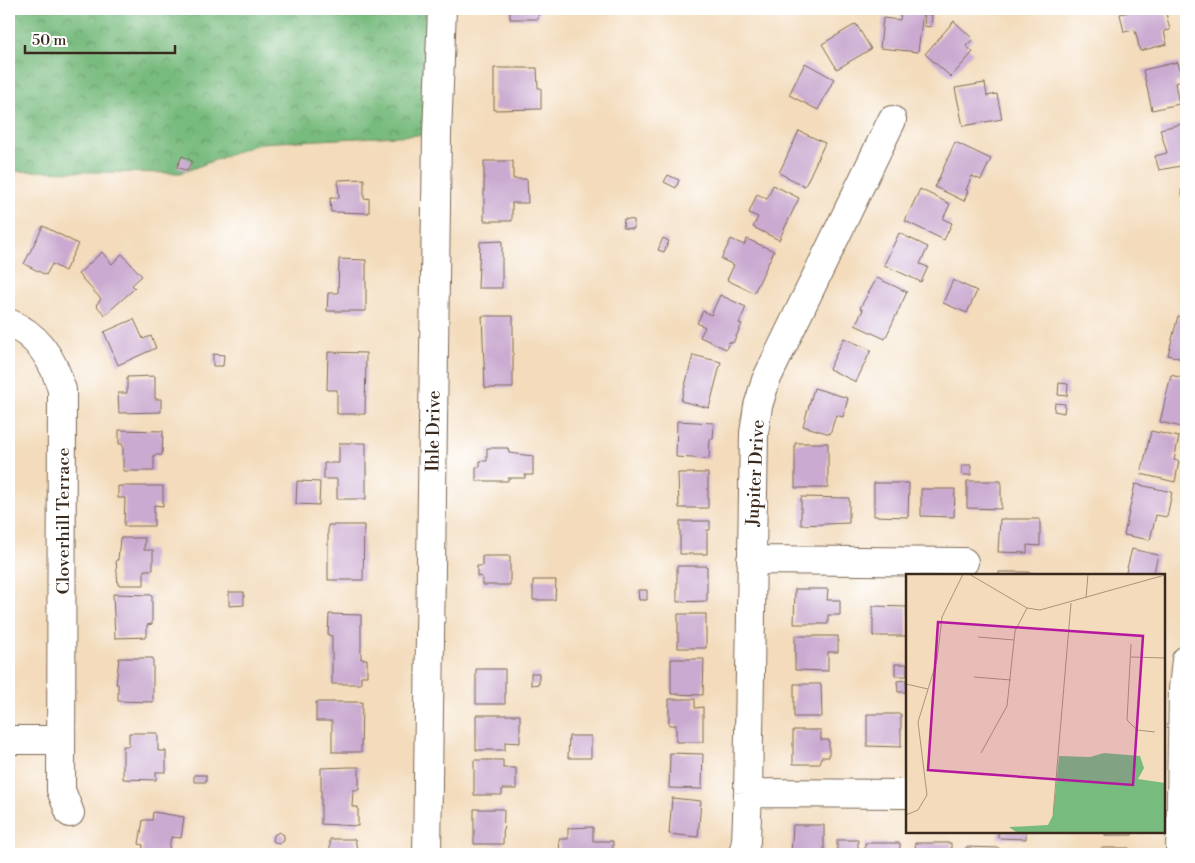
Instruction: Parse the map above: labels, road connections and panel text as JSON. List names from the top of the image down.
{
  "streets": {
    "street": ["Ihle Drive", "Jupiter Drive", "Cloverhill Terrace"]
  },
  "scale_bar": "50 m"
}
